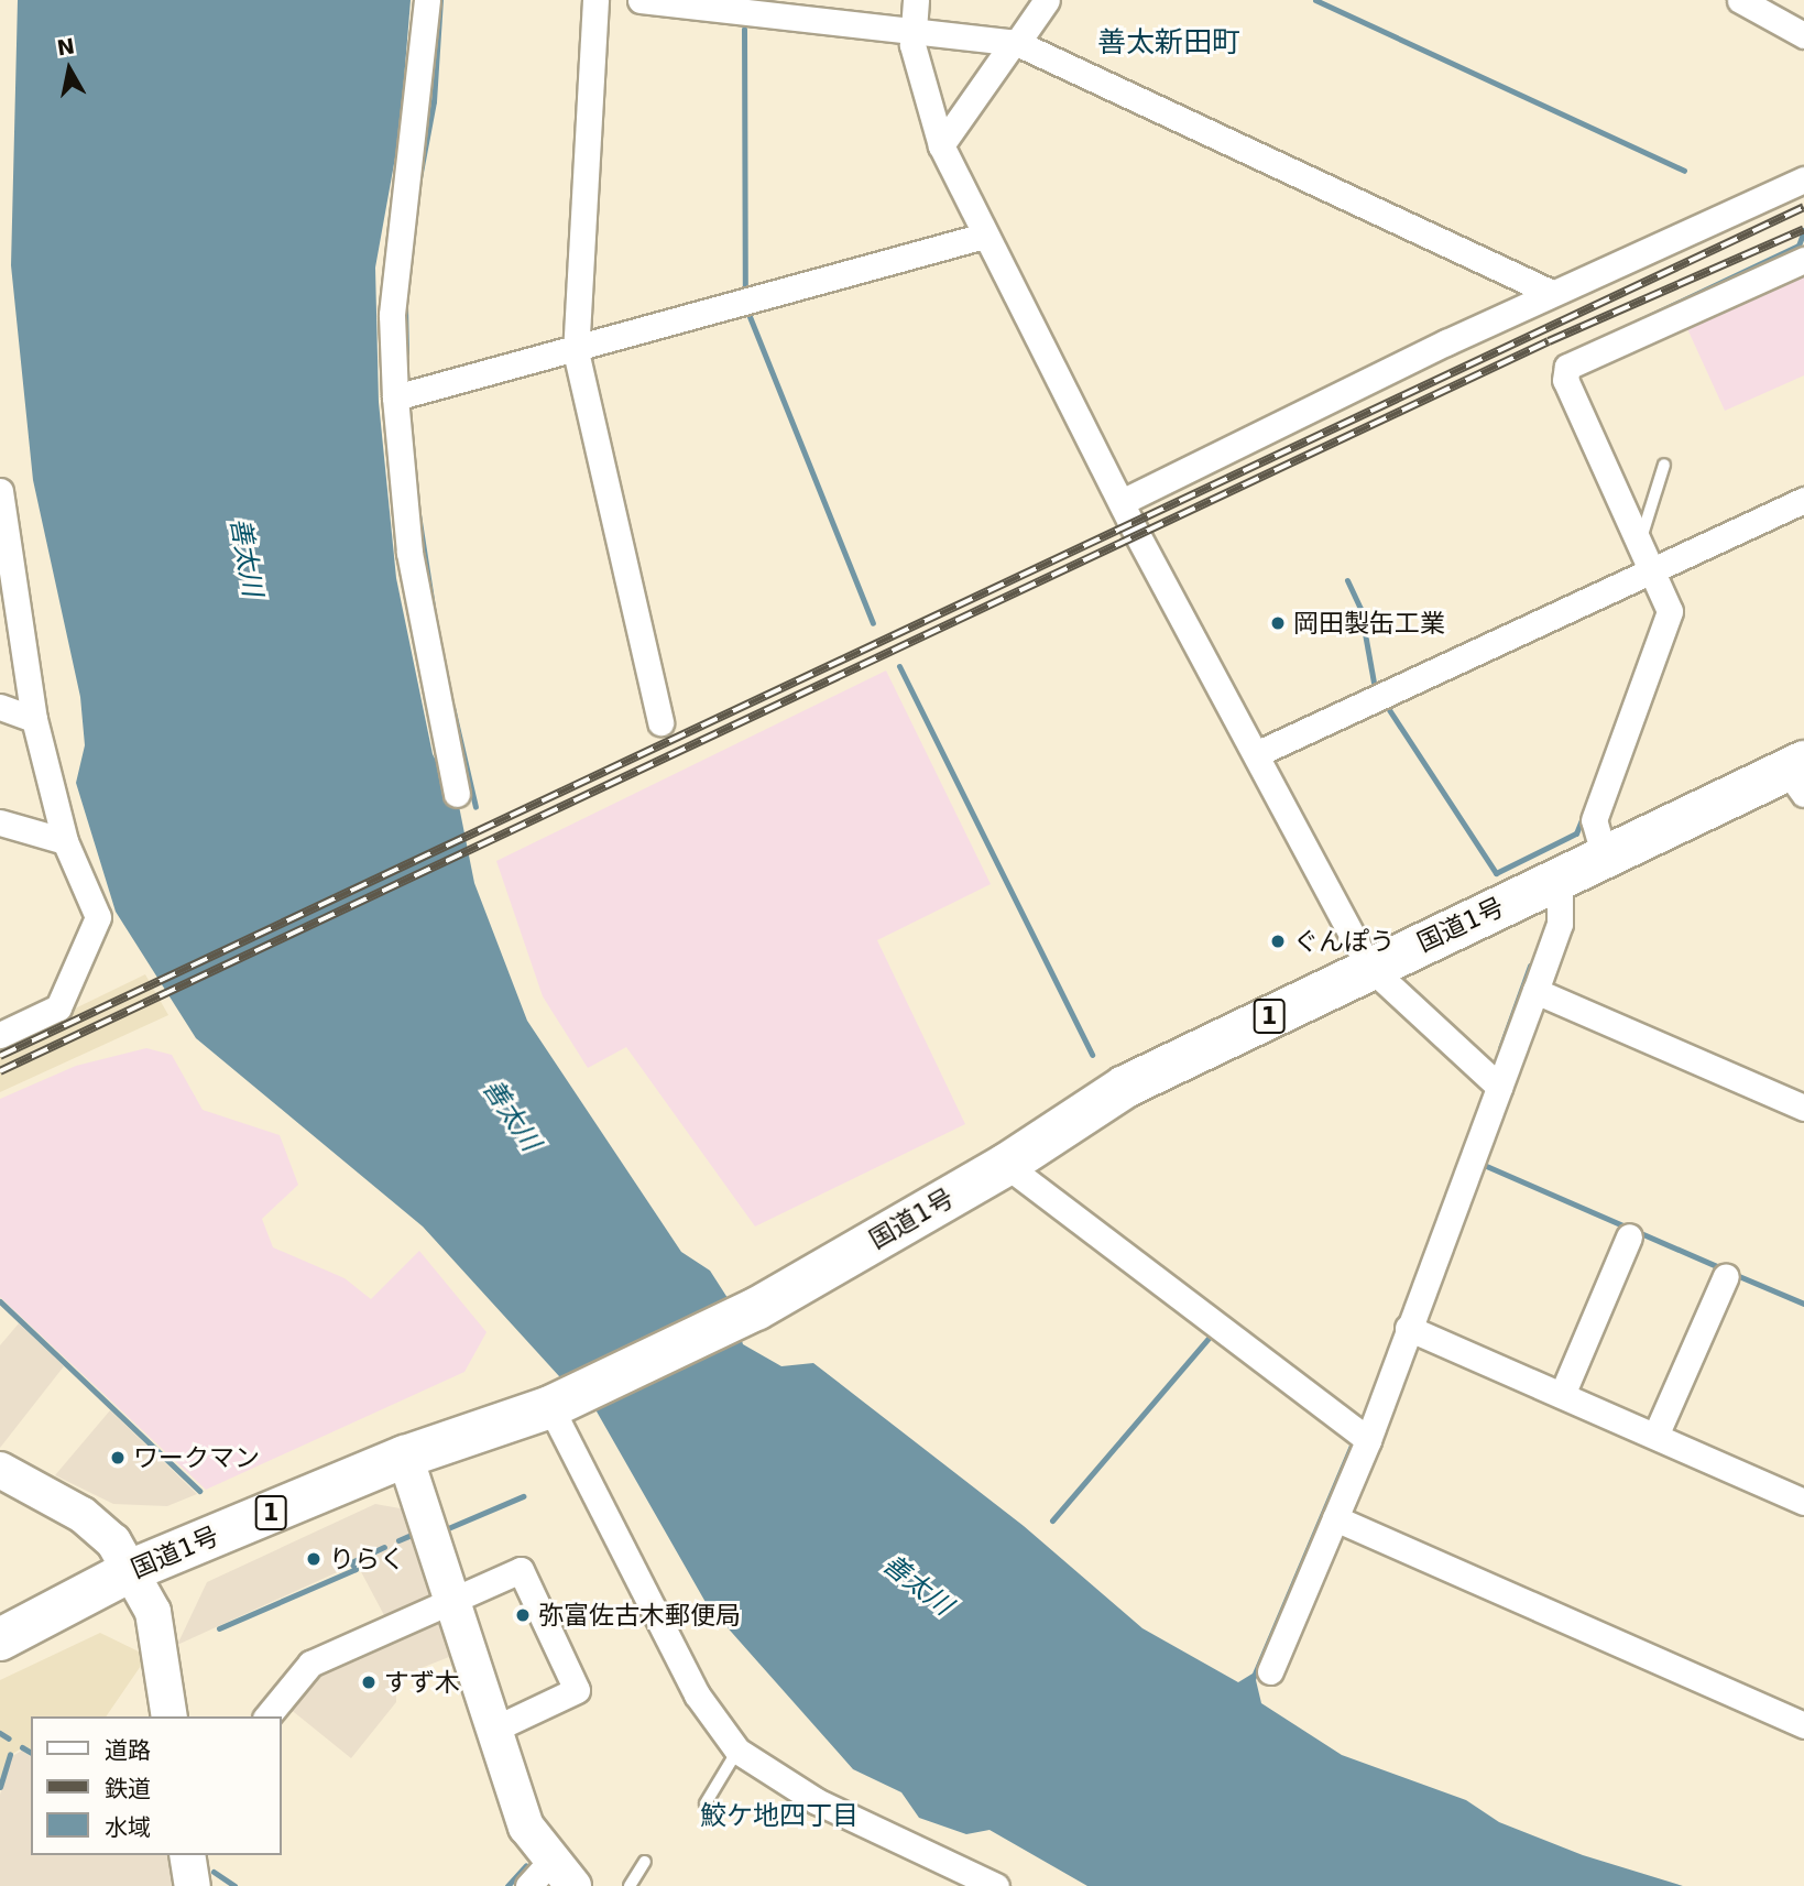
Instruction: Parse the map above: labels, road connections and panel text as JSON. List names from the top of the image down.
{
  "streets": {
    "highway": ["国道1号", "1"]
  },
  "districts": ["善太新田町", "鮫ケ地四丁目"],
  "water": ["善太川"],
  "places": [
    "岡田製缶工業",
    "ぐんぽう",
    "ワークマン",
    "りらく",
    "弥富佐古木郵便局",
    "すず木"
  ],
  "legend": ["道路", "鉄道", "水域"],
  "north": "top"
}
